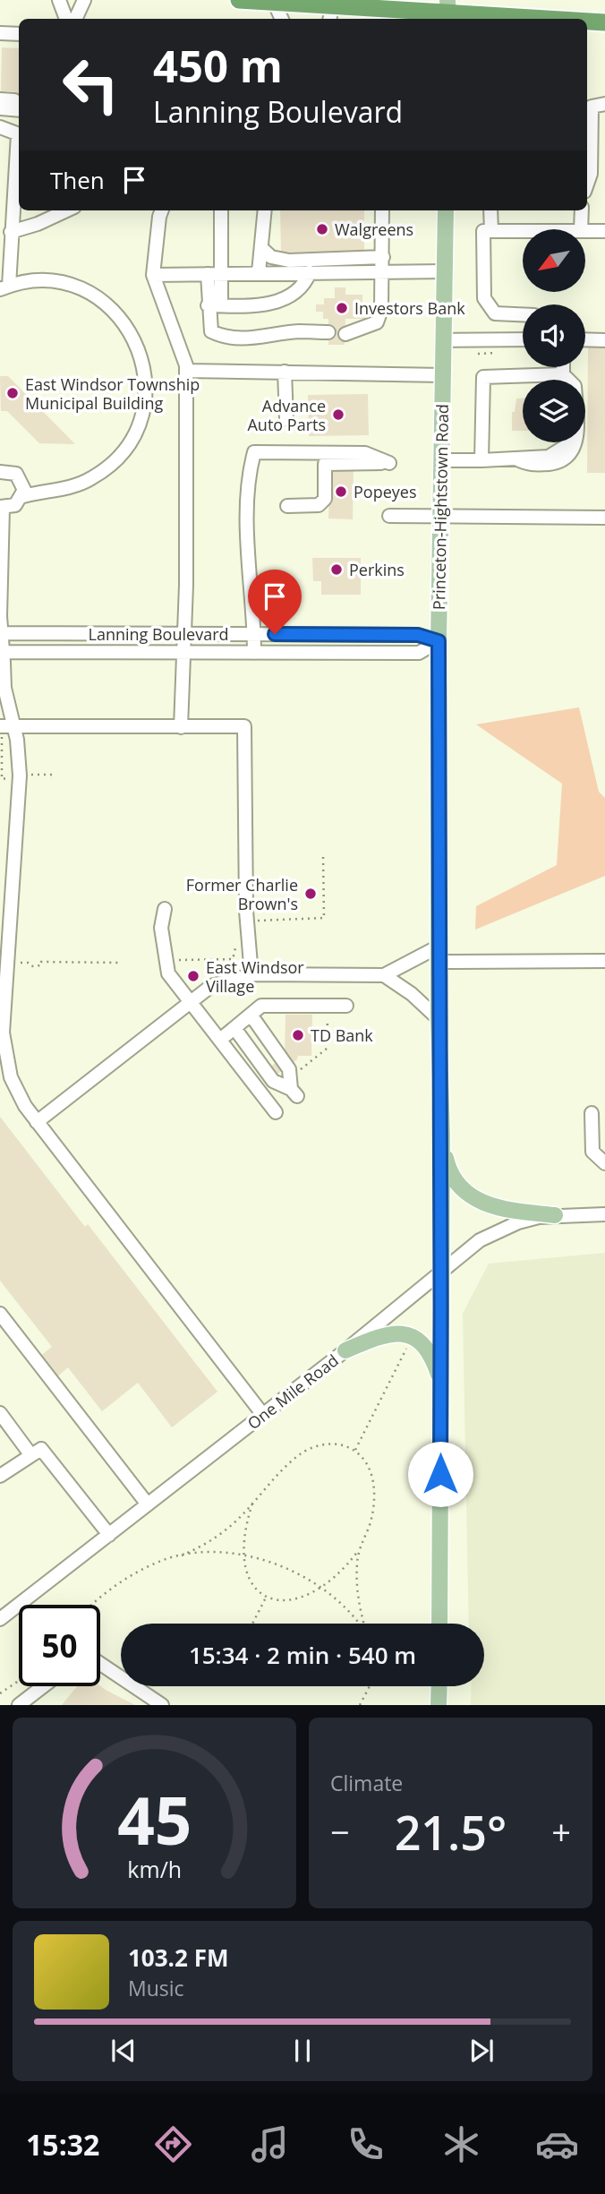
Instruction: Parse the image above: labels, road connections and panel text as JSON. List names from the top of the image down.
{
  "streets": {
    "main road": ["Princeton-Hightstown Road"],
    "street": ["Lanning Boulevard", "One Mile Road"]
  },
  "crossings": [
    ["Princeton-Hightstown Road", "Lanning Boulevard"],
    ["Princeton-Hightstown Road", "One Mile Road"]
  ],
  "places": [
    "Walgreens",
    "Investors Bank",
    "East Windsor Township Municipal Building",
    "Advance Auto Parts",
    "Popeyes",
    "Perkins",
    "Former Charlie Brown's",
    "East Windsor Village",
    "TD Bank"
  ],
  "north": "bottom left",
  "page": {
    "turn": ["450 m", "Lanning Boulevard"],
    "then": "Then",
    "limit": "50",
    "trip": "15:34 · 2 min · 540 m",
    "tile": "Climate",
    "heat": ["−", "21.5°", "+"],
    "song": ["103.2 FM", "Music"],
    "tabs": "15:32",
    "gauge": ["45", "km/h"]
  }
}
